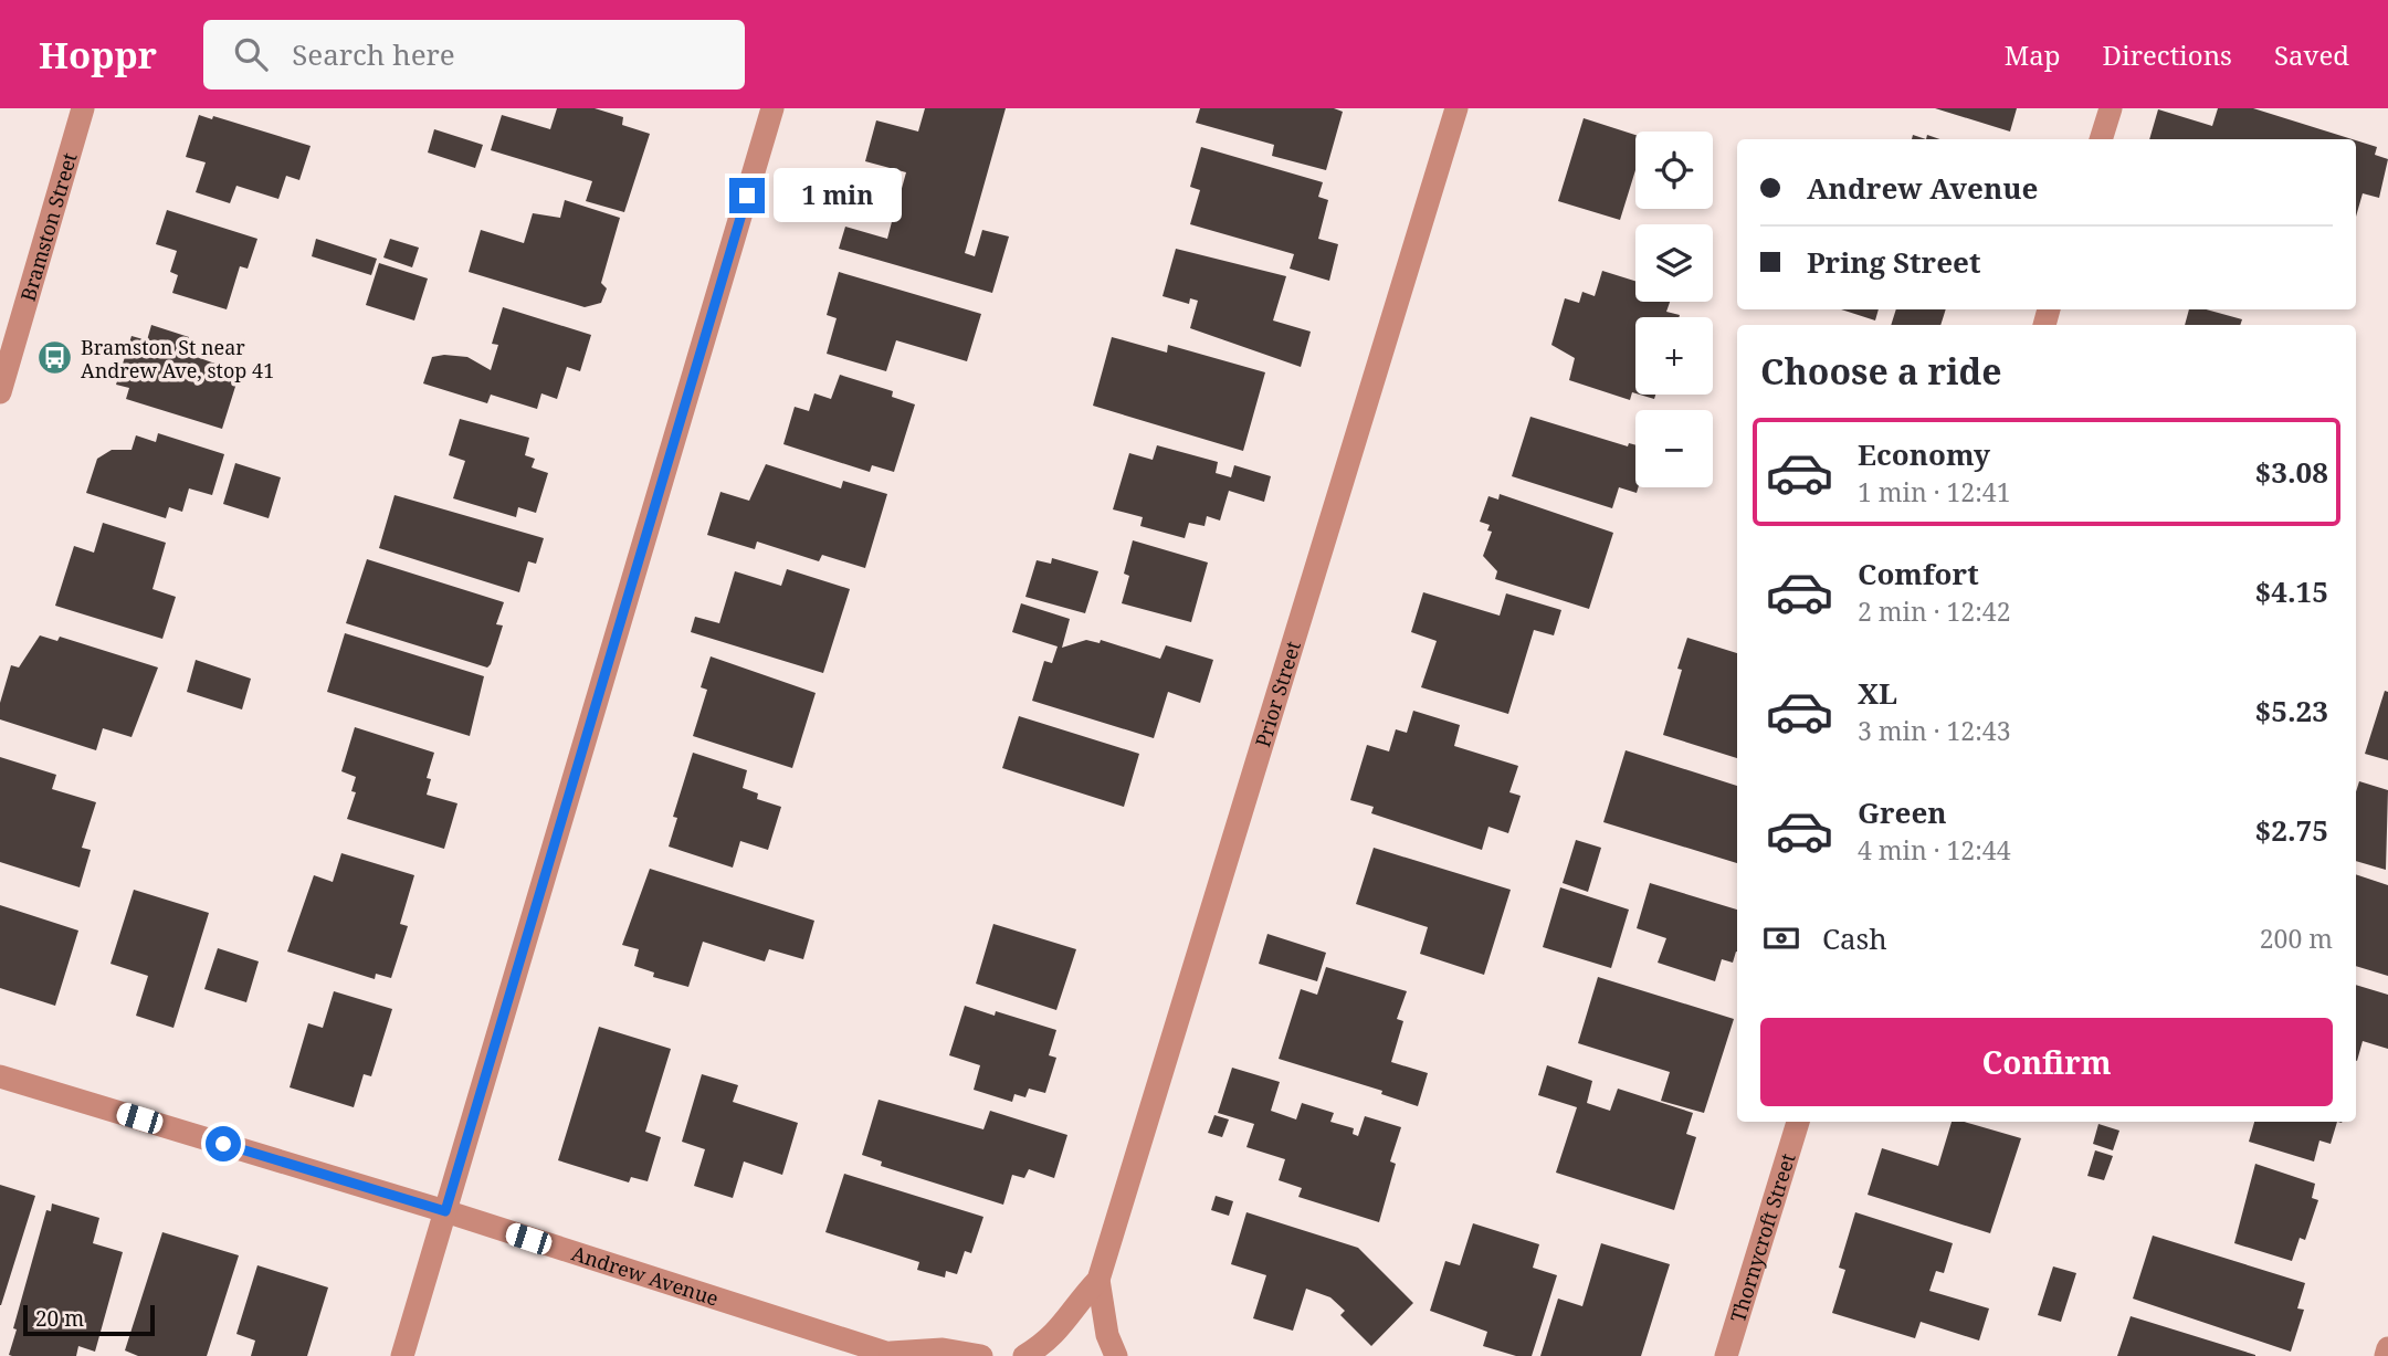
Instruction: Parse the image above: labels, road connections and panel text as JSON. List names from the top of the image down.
{
  "streets": {
    "street": [
      "Bramston Street",
      "Prior Street",
      "Thornycroft Street",
      "Andrew Avenue"
    ]
  },
  "places": {
    "bus stop": ["Bramston St near Andrew Ave, stop 41"]
  },
  "scale_bar": "20 m",
  "page": {
    "header": "Hoppr",
    "search": "Search here",
    "nav": ["Map", "Directions", "Saved"],
    "map_buttons": ["+", "−"],
    "banner": ["Andrew Avenue", "Pring Street"],
    "bubble": "1 min",
    "heading": "Choose a ride",
    "list": [
      {
        "name": "Economy",
        "note": "1 min · 12:41",
        "value": "$3.08"
      },
      {
        "name": "Comfort",
        "note": "2 min · 12:42",
        "value": "$4.15"
      },
      {
        "name": "XL",
        "note": "3 min · 12:43",
        "value": "$5.23"
      },
      {
        "name": "Green",
        "note": "4 min · 12:44",
        "value": "$2.75"
      }
    ],
    "pay": ["Cash", "200 m"],
    "buttons": "Confirm",
    "scale": "20 m"
  }
}
